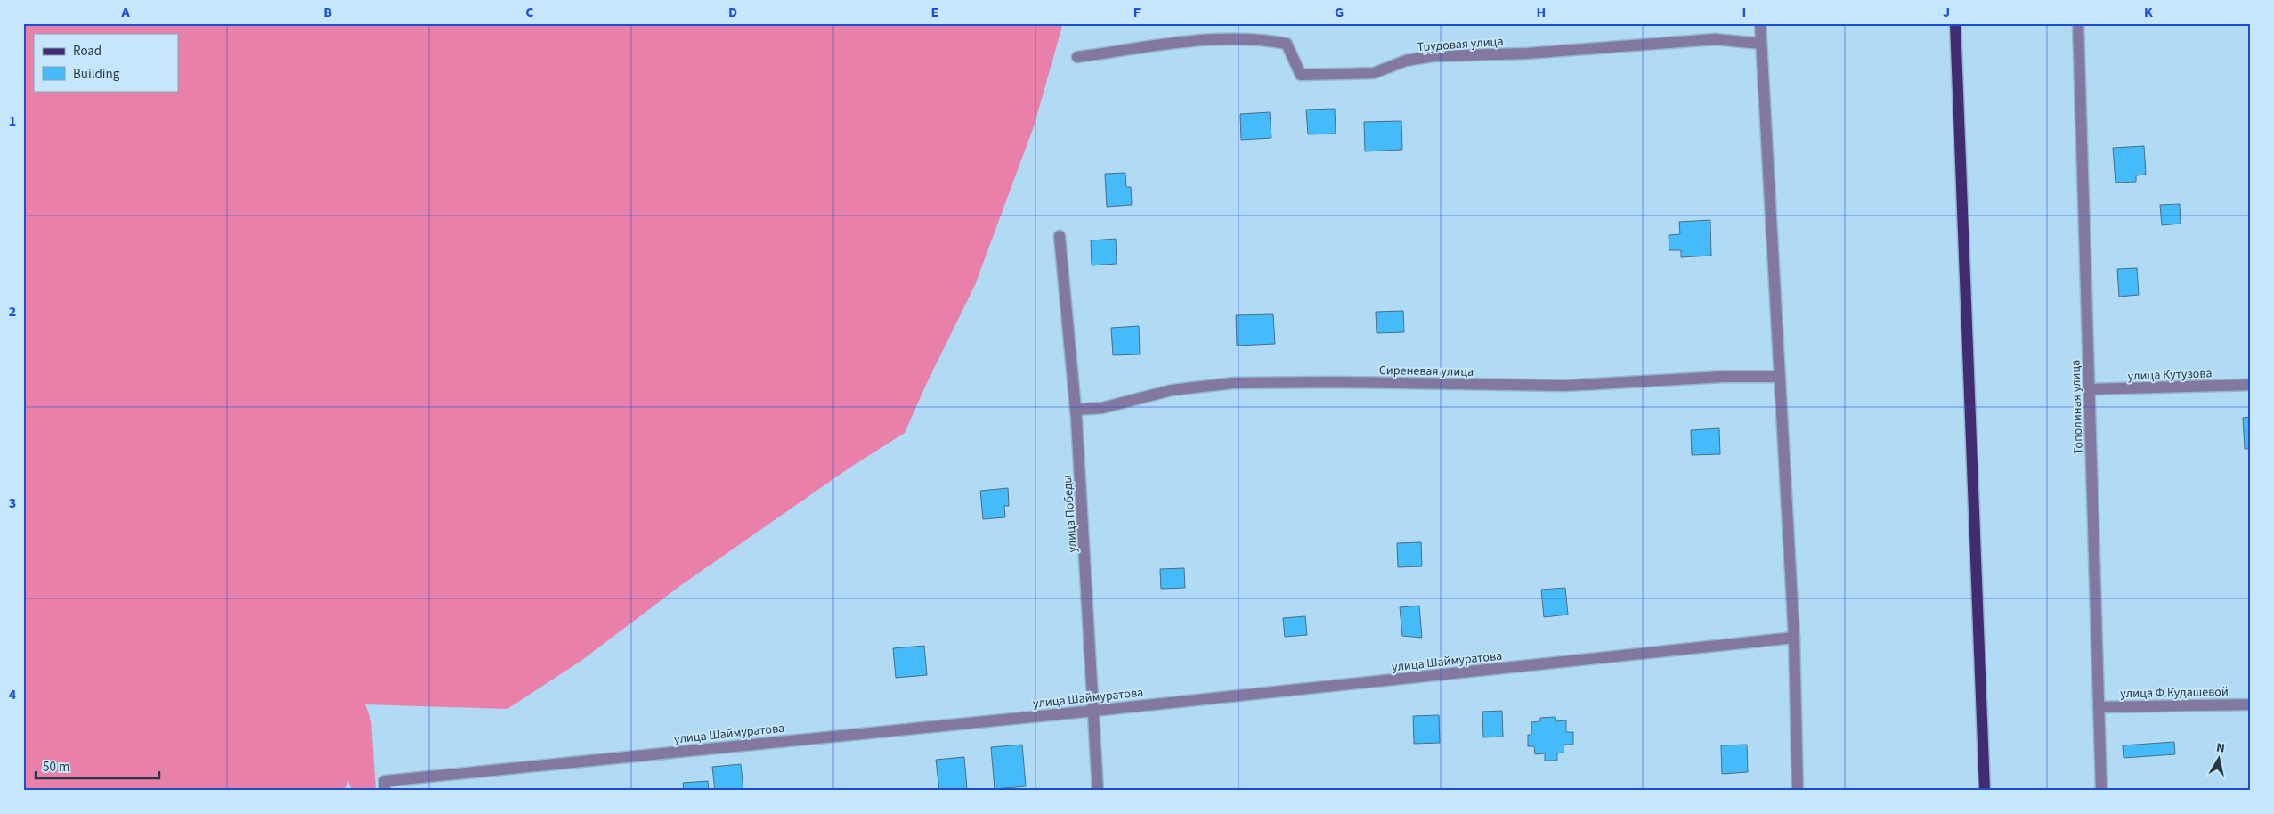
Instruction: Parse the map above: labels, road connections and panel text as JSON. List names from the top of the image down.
{
  "streets": {
    "street": [
      "Трудовая улица",
      "Сиреневая улица",
      "улица Кутузова",
      "Тополиная улица",
      "улица Победы",
      "улица Шаймуратова",
      "улица Ф.Кудашевой"
    ]
  },
  "crossings": [
    ["Сиреневая улица", "улица Победы"],
    ["улица Кутузова", "Тополиная улица"],
    ["Тополиная улица", "улица Ф.Кудашевой"],
    ["улица Победы", "улица Шаймуратова"]
  ],
  "legend": ["Road", "Building"],
  "scale_bar": "50 m",
  "north": "top",
  "grid": {
    "columns": [
      "A",
      "B",
      "C",
      "D",
      "E",
      "F",
      "G",
      "H",
      "I",
      "J",
      "K"
    ],
    "rows": [
      "1",
      "2",
      "3",
      "4"
    ]
  }
}
